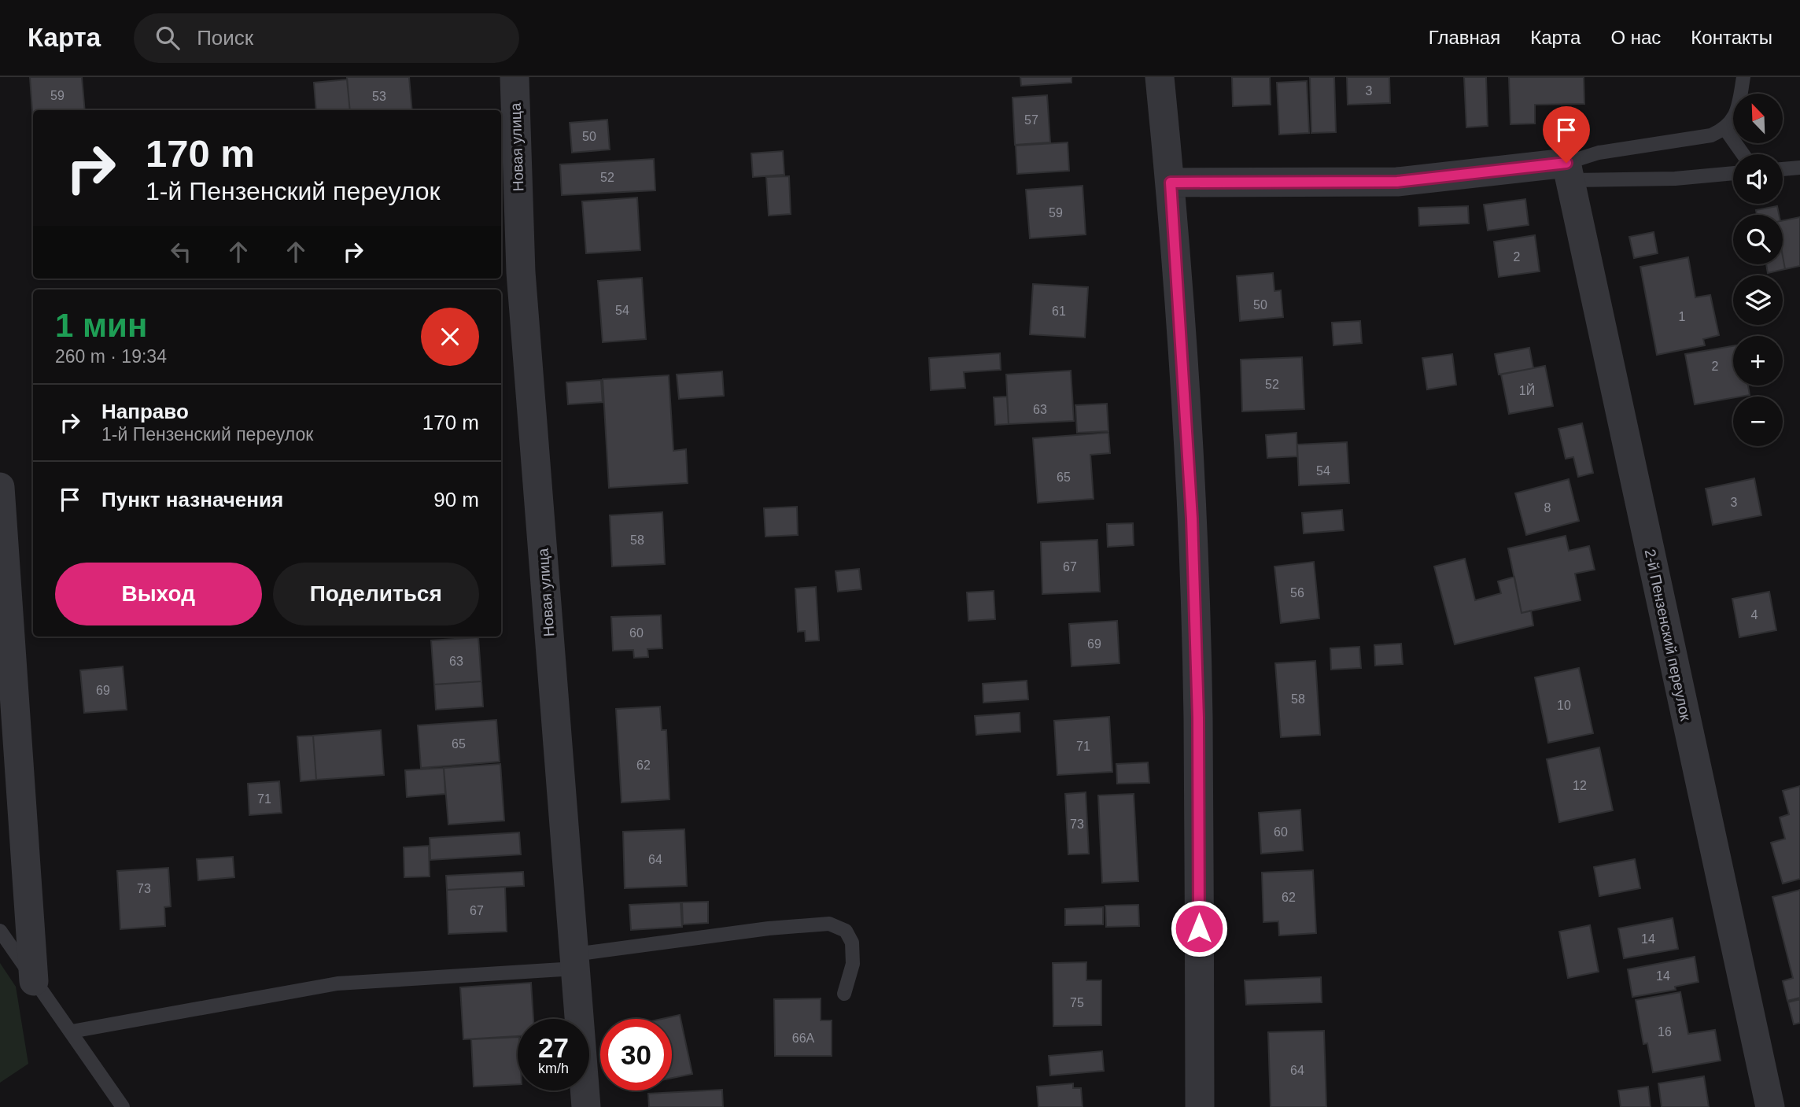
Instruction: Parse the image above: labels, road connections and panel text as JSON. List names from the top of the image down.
{
  "streets": {
    "street": ["Новая улица", "2-й Пензенский переулок"]
  },
  "house_numbers": [
    "3",
    "59",
    "53",
    "57",
    "50",
    "52",
    "59",
    "2",
    "50",
    "54",
    "61",
    "1",
    "2",
    "52",
    "1Й",
    "63",
    "54",
    "65",
    "3",
    "8",
    "58",
    "67",
    "56",
    "4",
    "60",
    "69",
    "63",
    "69",
    "58",
    "10",
    "65",
    "71",
    "62",
    "12",
    "71",
    "73",
    "60",
    "64",
    "73",
    "62",
    "67",
    "14",
    "14",
    "75",
    "16",
    "66А",
    "64"
  ],
  "north": "top left",
  "page": {
    "header": "Карта",
    "search": "Поиск",
    "nav": [
      "Главная",
      "Карта",
      "О нас",
      "Контакты"
    ],
    "map_buttons": ["+", "−"],
    "turn": ["170 m", "1-й Пензенский переулок"],
    "heading": ["1 мин", "260 m · 19:34"],
    "list": [
      {
        "name": "Направо",
        "note": "1-й Пензенский переулок",
        "value": "170 m"
      },
      {
        "name": "Пункт назначения",
        "value": "90 m"
      }
    ],
    "buttons": ["Выход", "Поделиться"],
    "speed": "27 km/h",
    "limit": "30"
  }
}
